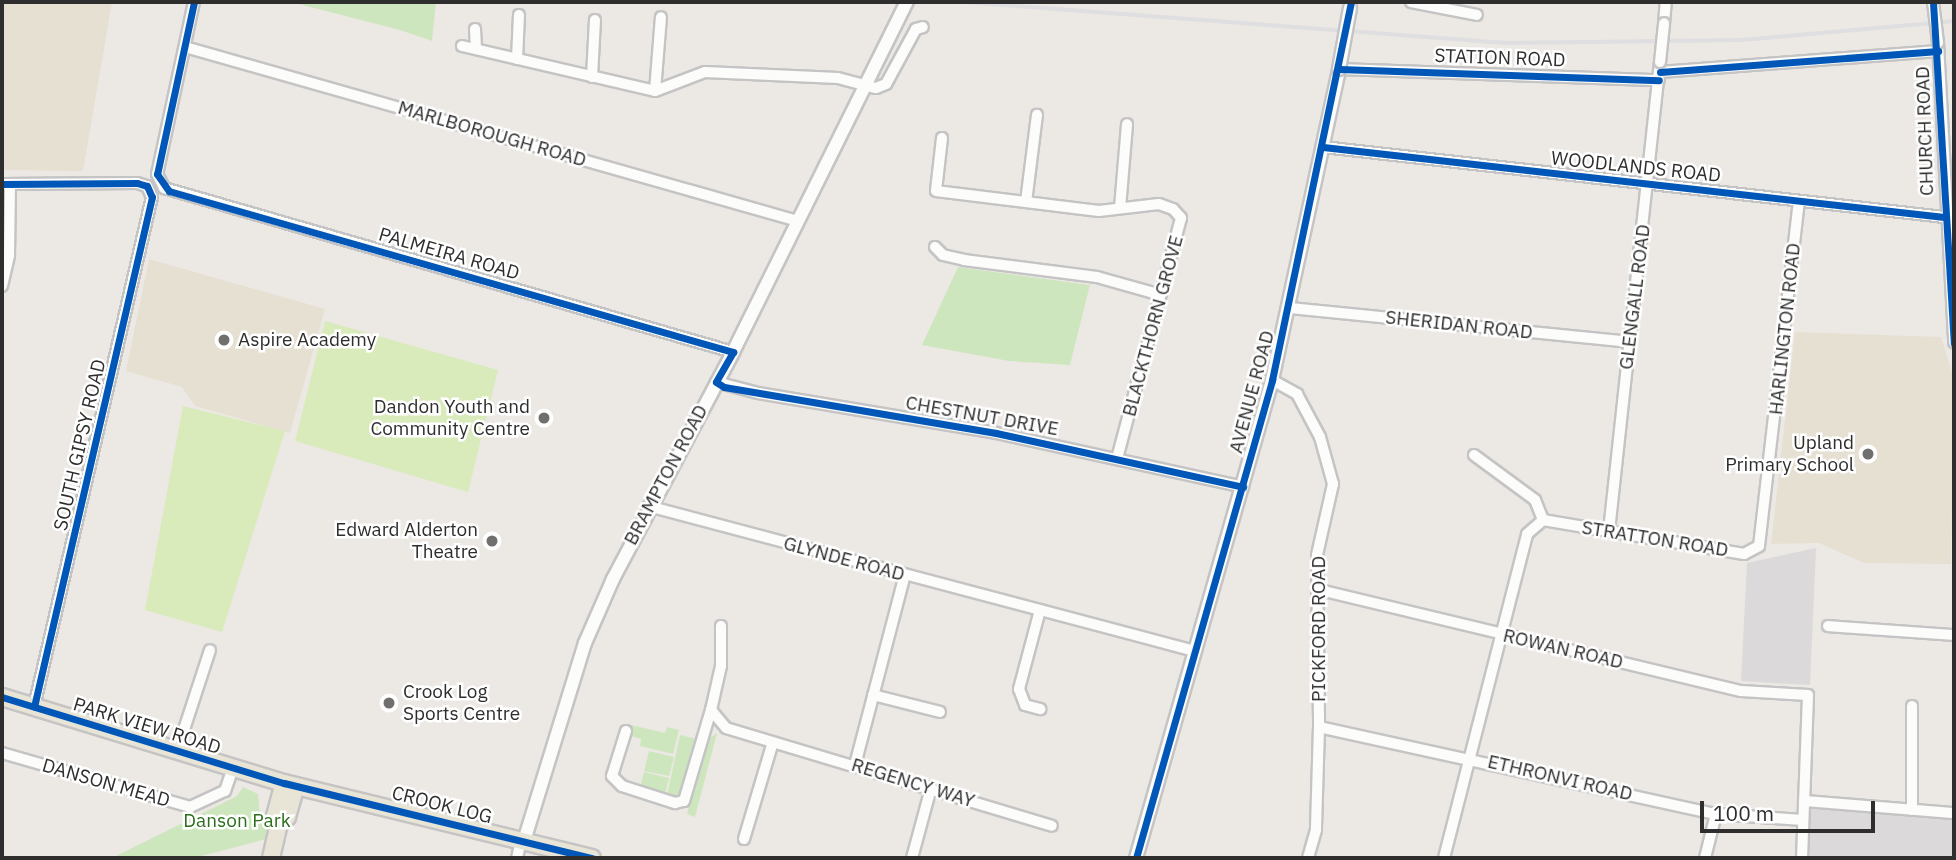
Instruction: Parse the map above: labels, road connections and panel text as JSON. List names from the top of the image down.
{
  "streets": {
    "main road": ["PARK VIEW ROAD", "CROOK LOG"],
    "street": [
      "STATION ROAD",
      "CHURCH ROAD",
      "MARLBOROUGH ROAD",
      "WOODLANDS ROAD",
      "PALMEIRA ROAD",
      "GLENGALL ROAD",
      "SHERIDAN ROAD",
      "BLACKTHORN GROVE",
      "HARLINGTON ROAD",
      "AVENUE ROAD",
      "CHESTNUT DRIVE",
      "SOUTH GIPSY ROAD",
      "BRAMPTON ROAD",
      "STRATTON ROAD",
      "GLYNDE ROAD",
      "PICKFORD ROAD",
      "ROWAN ROAD",
      "ETHRONVI ROAD",
      "DANSON MEAD",
      "REGENCY WAY"
    ]
  },
  "crossings": [
    ["STATION ROAD", "CHURCH ROAD"],
    ["STATION ROAD", "GLENGALL ROAD"],
    ["STATION ROAD", "AVENUE ROAD"],
    ["CHURCH ROAD", "WOODLANDS ROAD"],
    ["MARLBOROUGH ROAD", "PALMEIRA ROAD"],
    ["MARLBOROUGH ROAD", "BRAMPTON ROAD"],
    ["WOODLANDS ROAD", "GLENGALL ROAD"],
    ["WOODLANDS ROAD", "HARLINGTON ROAD"],
    ["WOODLANDS ROAD", "AVENUE ROAD"],
    ["PALMEIRA ROAD", "BRAMPTON ROAD"],
    ["GLENGALL ROAD", "SHERIDAN ROAD"],
    ["GLENGALL ROAD", "STRATTON ROAD"],
    ["SHERIDAN ROAD", "AVENUE ROAD"],
    ["BLACKTHORN GROVE", "CHESTNUT DRIVE"],
    ["HARLINGTON ROAD", "STRATTON ROAD"],
    ["AVENUE ROAD", "CHESTNUT DRIVE"],
    ["AVENUE ROAD", "GLYNDE ROAD"],
    ["AVENUE ROAD", "PICKFORD ROAD"],
    ["CHESTNUT DRIVE", "BRAMPTON ROAD"],
    ["SOUTH GIPSY ROAD", "PARK VIEW ROAD"],
    ["BRAMPTON ROAD", "GLYNDE ROAD"],
    ["BRAMPTON ROAD", "CROOK LOG"],
    ["PICKFORD ROAD", "ROWAN ROAD"],
    ["PICKFORD ROAD", "ETHRONVI ROAD"],
    ["PARK VIEW ROAD", "DANSON MEAD"],
    ["PARK VIEW ROAD", "CROOK LOG"]
  ],
  "parks": ["Danson Park"],
  "places": [
    "Aspire Academy",
    "Dandon Youth and Community Centre",
    "Upland Primary School",
    "Edward Alderton Theatre",
    "Crook Log Sports Centre"
  ],
  "scale_bar": "100 m"
}
